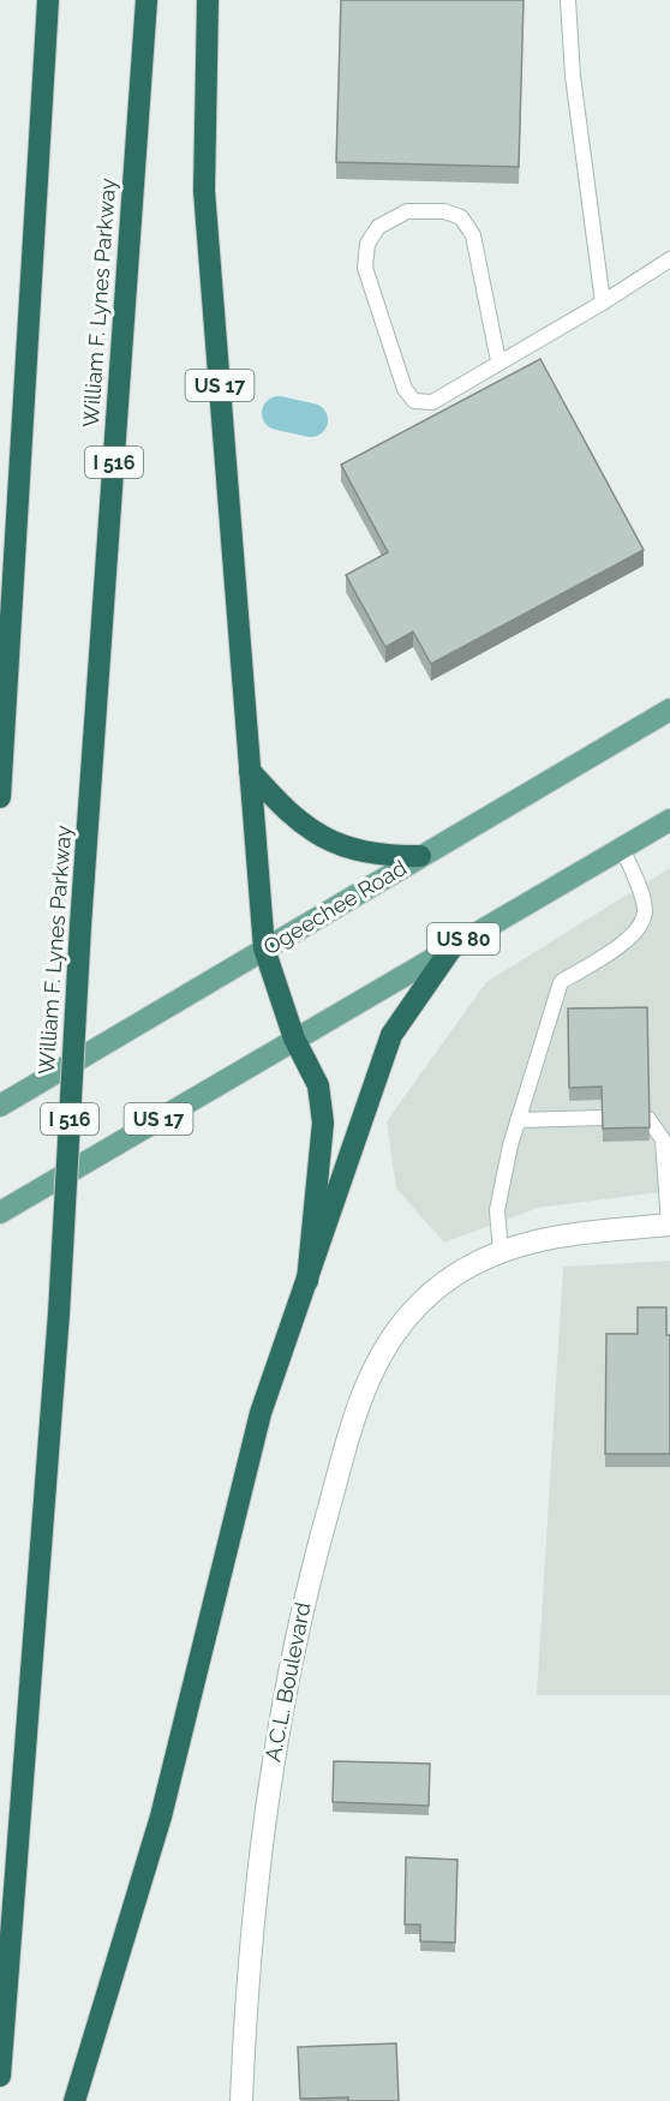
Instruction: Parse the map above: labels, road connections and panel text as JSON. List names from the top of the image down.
{
  "streets": {
    "highway": ["William F. Lynes Parkway", "US 17", "I 516"],
    "main road": ["Ogeechee Road", "US 80"],
    "street": ["A.C.L. Boulevard"]
  },
  "crossings": [
    ["US 17", "Ogeechee Road"],
    ["US 17", "US 80"]
  ]
}
